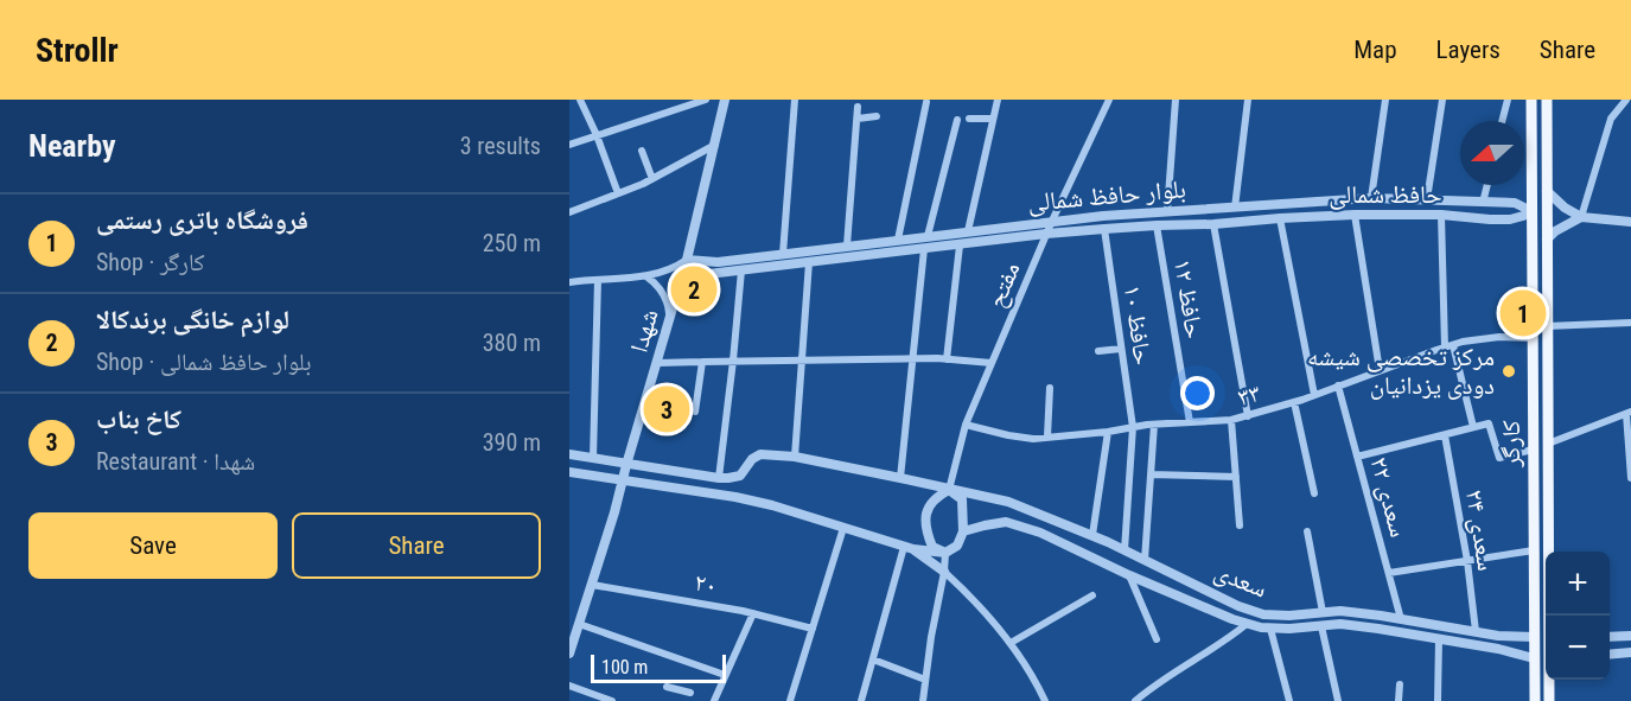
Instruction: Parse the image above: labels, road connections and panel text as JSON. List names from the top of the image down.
{
  "streets": {
    "main road": ["کارگر"],
    "street": [
      "حافظ شمالی",
      "بلوار حافظ شمالی",
      "مفتح",
      "حافظ ۱۲",
      "حافظ ۱۰",
      "شهدا",
      "۳۳",
      "سعدی ۲۲",
      "سعدی ۲۴",
      "سعدی",
      "۲۰"
    ]
  },
  "crossings": [
    ["حافظ شمالی", "بلوار حافظ شمالی"],
    ["حافظ شمالی", "کارگر"],
    ["بلوار حافظ شمالی", "مفتح"],
    ["بلوار حافظ شمالی", "حافظ ۱۲"],
    ["بلوار حافظ شمالی", "حافظ ۱۰"],
    ["بلوار حافظ شمالی", "شهدا"],
    ["بلوار حافظ شمالی", "کارگر"],
    ["مفتح", "۳۳"],
    ["مفتح", "سعدی"],
    ["حافظ ۱۲", "۳۳"],
    ["حافظ ۱۰", "۳۳"],
    ["حافظ ۱۰", "سعدی"],
    ["شهدا", "۲۰"],
    ["۳۳", "کارگر"],
    ["۳۳", "سعدی ۲۲"],
    ["کارگر", "سعدی"],
    ["سعدی ۲۲", "سعدی"],
    ["سعدی ۲۴", "سعدی"]
  ],
  "places": ["مرکز تخصصی شیشه دودی یزدانیان"],
  "scale_bar": "100 m",
  "north": "left",
  "page": {
    "header": "Strollr",
    "nav": ["Map", "Layers", "Share"],
    "heading": ["Nearby", "3 results"],
    "list": [
      {
        "mark": "1",
        "name": "فروشگاه باتری رستمی",
        "note": "Shop · کارگر",
        "value": "250 m"
      },
      {
        "mark": "2",
        "name": "لوازم خانگی برندکالا",
        "note": "Shop · بلوار حافظ شمالی",
        "value": "380 m"
      },
      {
        "mark": "3",
        "name": "کاخ بناب",
        "note": "Restaurant · شهدا",
        "value": "390 m"
      }
    ],
    "pins": ["2", "1", "3"],
    "buttons": ["Save", "Share"],
    "map_buttons": ["+", "−"],
    "scale": "100 m"
  }
}
